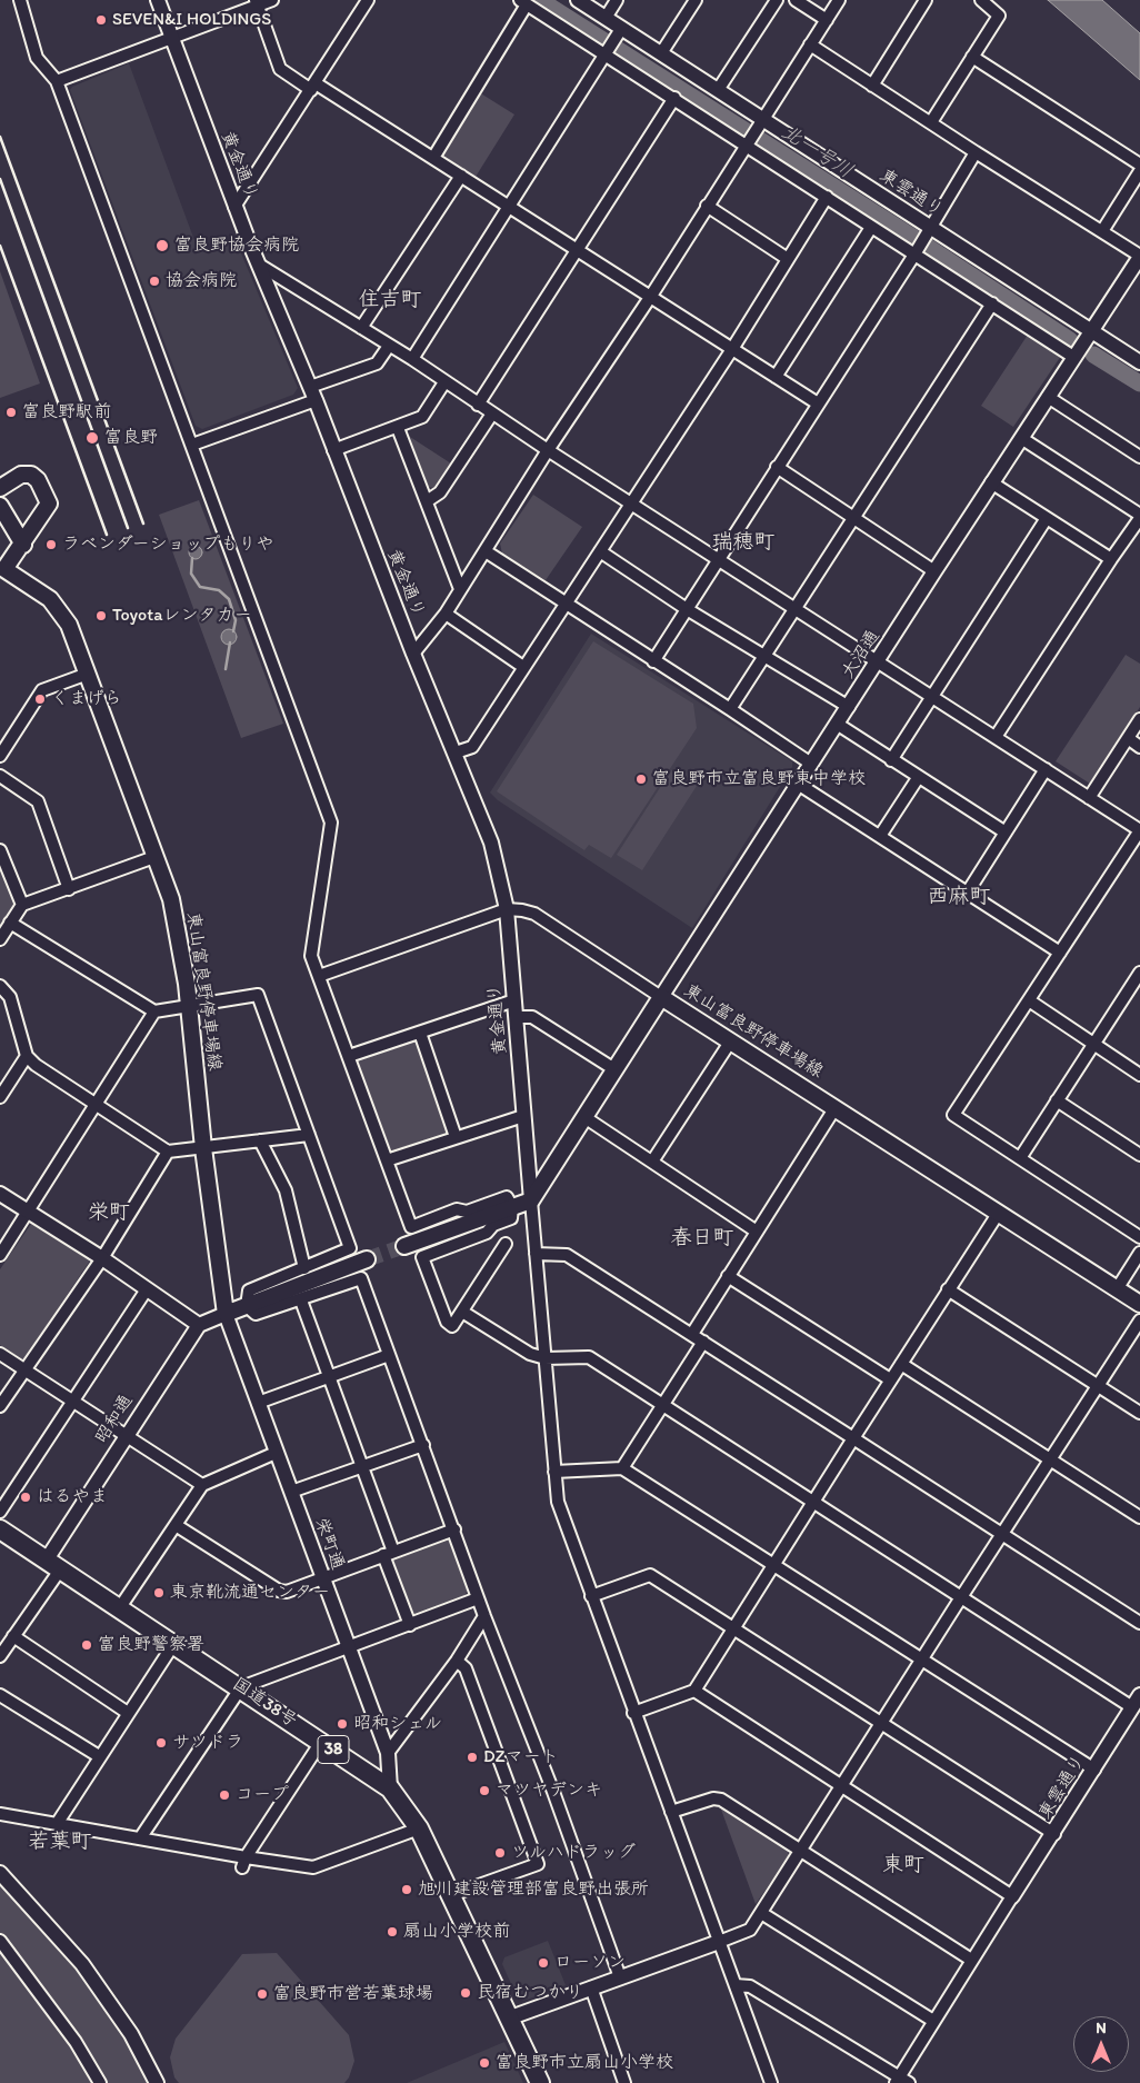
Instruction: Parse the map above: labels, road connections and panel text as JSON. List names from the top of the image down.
{
  "streets": {
    "highway": ["国道38号", "38"],
    "main road": ["東山富良野停車場線"],
    "street": [
      "黄金通り",
      "東雲通り",
      "大沼通",
      "昭和通",
      "栄町通"
    ]
  },
  "crossings": [
    ["黄金通り", "東山富良野停車場線"],
    ["東雲通り", "大沼通"],
    ["大沼通", "東山富良野停車場線"],
    ["東山富良野停車場線", "栄町通"],
    ["昭和通", "国道38号"],
    ["栄町通", "国道38号"]
  ],
  "districts": [
    "住吉町",
    "瑞穂町",
    "西麻町",
    "栄町",
    "春日町",
    "若葉町",
    "東町"
  ],
  "water": ["北一号川"],
  "places": [
    "SEVEN&I HOLDINGS",
    "富良野協会病院",
    "協会病院",
    "富良野駅前",
    "富良野",
    "ラベンダーショップもりや",
    "Toyotaレンタカー",
    "くまげら",
    "富良野市立富良野東中学校",
    "はるやま",
    "東京靴流通センター",
    "富良野警察署",
    "昭和シェル",
    "サツドラ",
    "DZマート",
    "マツヤデンキ",
    "コープ",
    "ツルハドラッグ",
    "旭川建設管理部富良野出張所",
    "扇山小学校前",
    "ローソン",
    "民宿むつかり",
    "富良野市営若葉球場",
    "富良野市立扇山小学校"
  ],
  "north": "top"
}
